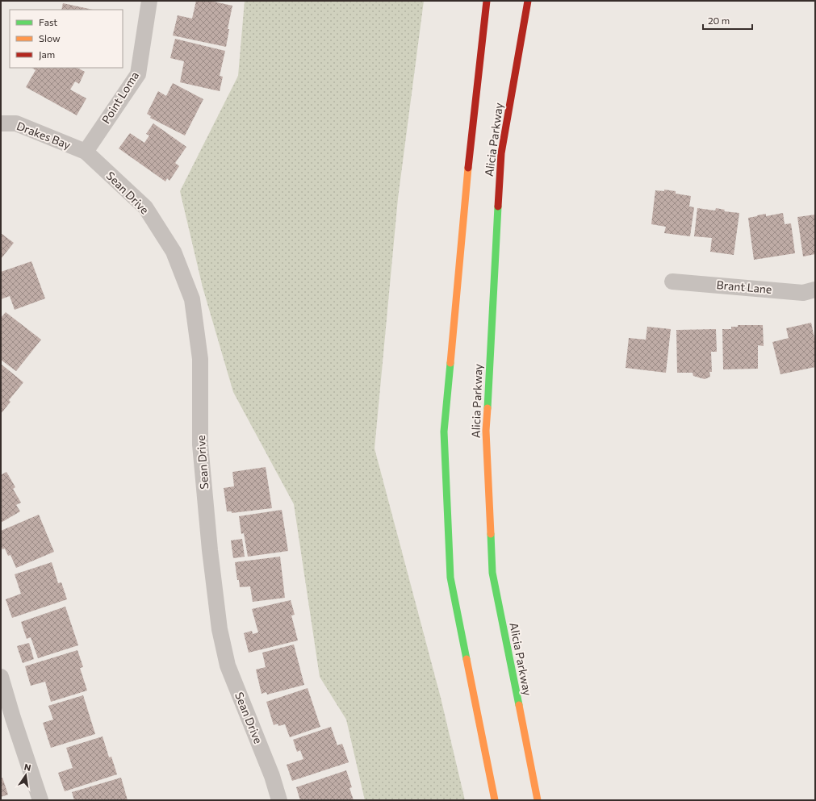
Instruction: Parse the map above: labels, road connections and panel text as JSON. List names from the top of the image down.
{
  "streets": {
    "main road": ["Alicia Parkway"],
    "street": [
      "Point Loma",
      "Drakes Bay",
      "Sean Drive",
      "Brant Lane"
    ]
  },
  "crossings": [
    ["Point Loma", "Drakes Bay"],
    ["Point Loma", "Sean Drive"],
    ["Drakes Bay", "Sean Drive"]
  ],
  "legend": ["Fast", "Slow", "Jam"],
  "scale_bar": "20 m",
  "north": "top"
}
